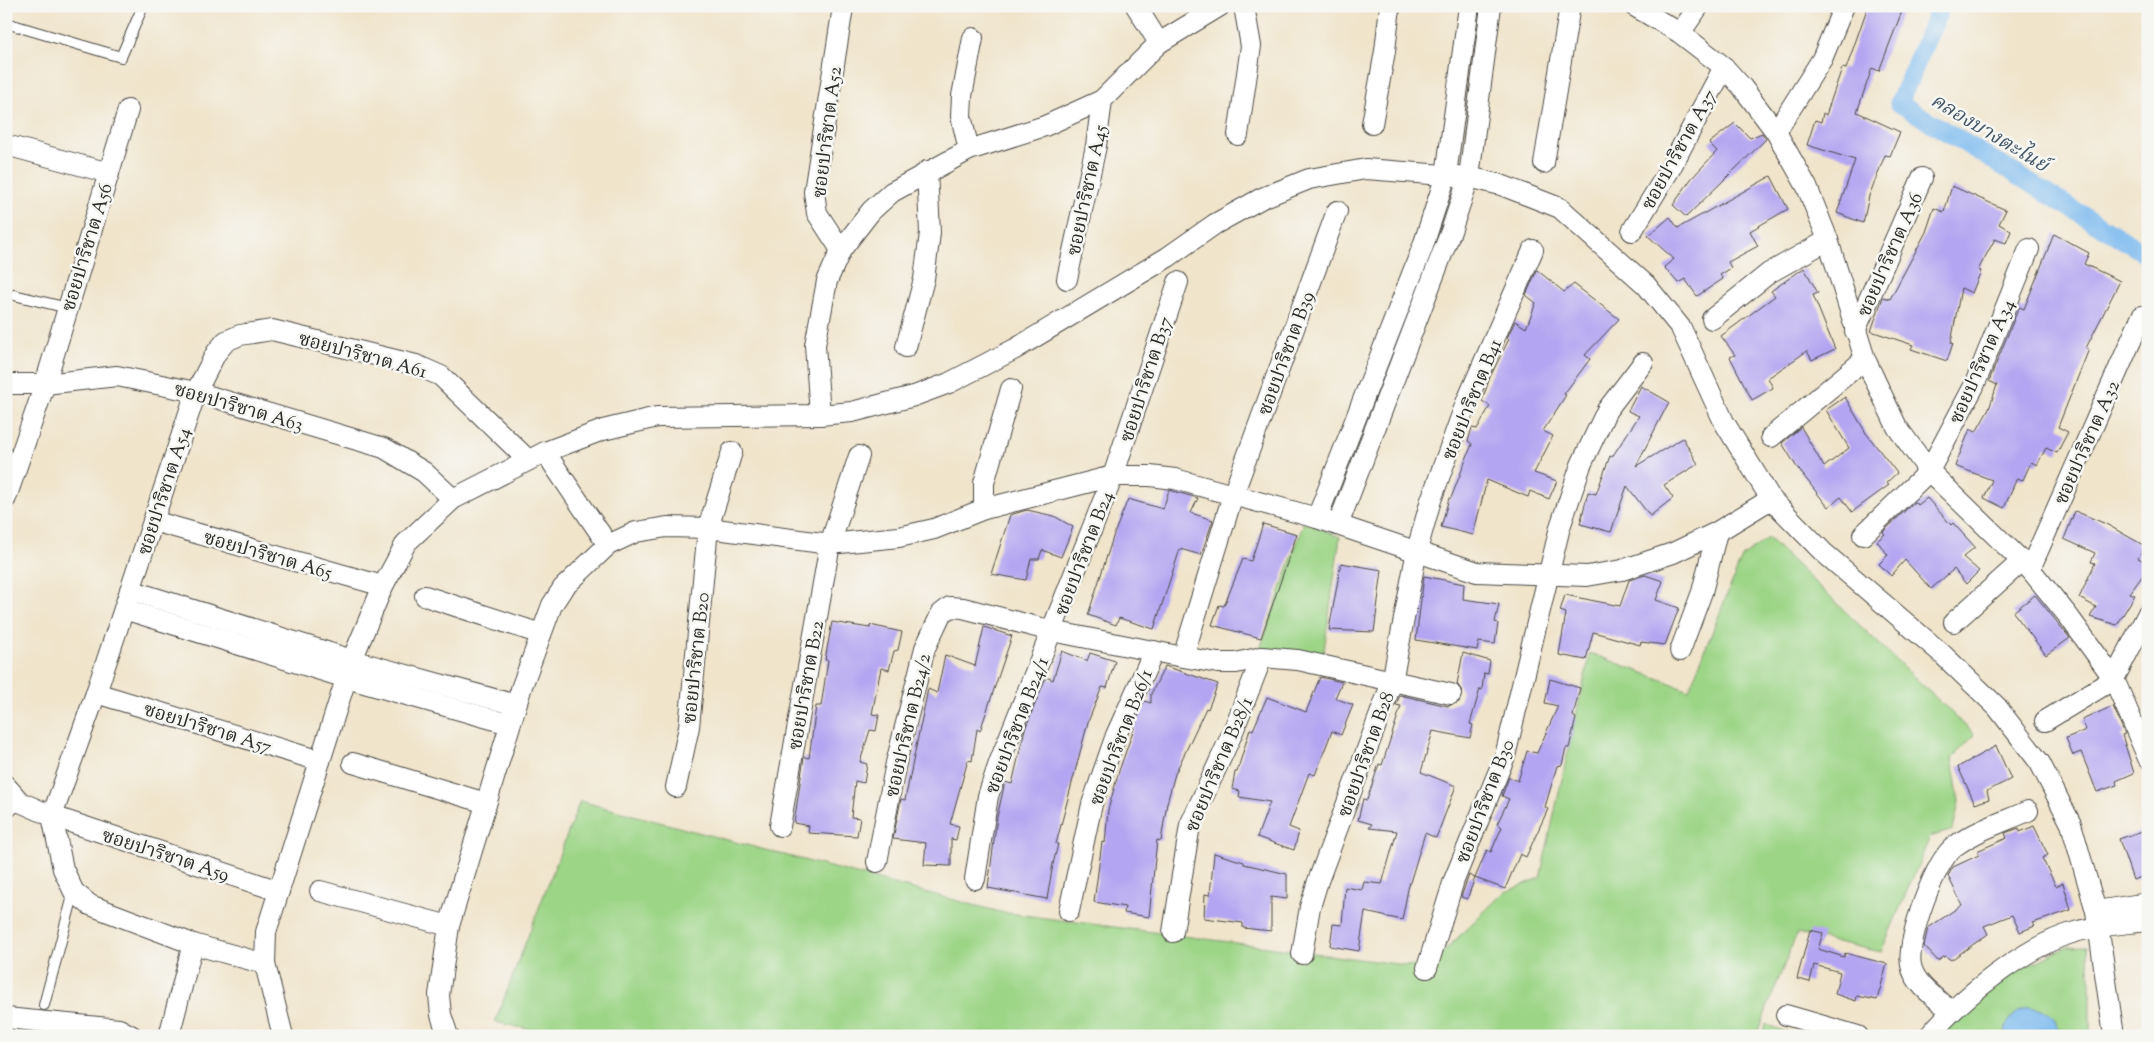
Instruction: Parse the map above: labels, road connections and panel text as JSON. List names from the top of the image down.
{
  "streets": {
    "street": [
      "ซอยปาริชาต A52",
      "ซอยปาริชาต A37",
      "ซอยปาริชาต A45",
      "ซอยปาริชาต A56",
      "ซอยปาริชาต A36",
      "ซอยปาริชาต B39",
      "ซอยปาริชาต A61",
      "ซอยปาริชาต A34",
      "ซอยปาริชาต B37",
      "ซอยปาริชาต B41",
      "ซอยปาริชาต A63",
      "ซอยปาริชาต A32",
      "ซอยปาริชาต A54",
      "ซอยปาริชาต B24",
      "ซอยปาริชาต A65",
      "ซอยปาริชาต B20",
      "ซอยปาริชาต B22",
      "ซอยปาริชาต B24/2",
      "ซอยปาริชาต B24/1",
      "ซอยปาริชาต A57",
      "ซอยปาริชาต B26/1",
      "ซอยปาริชาต B28",
      "ซอยปาริชาต B28/1",
      "ซอยปาริชาต B30",
      "ซอยปาริชาต A59"
    ]
  },
  "crossings": [
    ["ซอยปาริชาต A56", "ซอยปาริชาต A63"],
    ["ซอยปาริชาต A61", "ซอยปาริชาต A63"],
    ["ซอยปาริชาต A61", "ซอยปาริชาต A54"],
    ["ซอยปาริชาต B37", "ซอยปาริชาต B24"],
    ["ซอยปาริชาต B41", "ซอยปาริชาต B28"],
    ["ซอยปาริชาต A63", "ซอยปาริชาต A54"],
    ["ซอยปาริชาต A54", "ซอยปาริชาต A65"],
    ["ซอยปาริชาต A54", "ซอยปาริชาต A57"],
    ["ซอยปาริชาต A54", "ซอยปาริชาต A59"],
    ["ซอยปาริชาต B24", "ซอยปาริชาต B24/2"],
    ["ซอยปาริชาต B24", "ซอยปาริชาต B24/1"],
    ["ซอยปาริชาต B24/2", "ซอยปาริชาต B24/1"]
  ],
  "water": ["คลองบางตะไนย์"]
}
